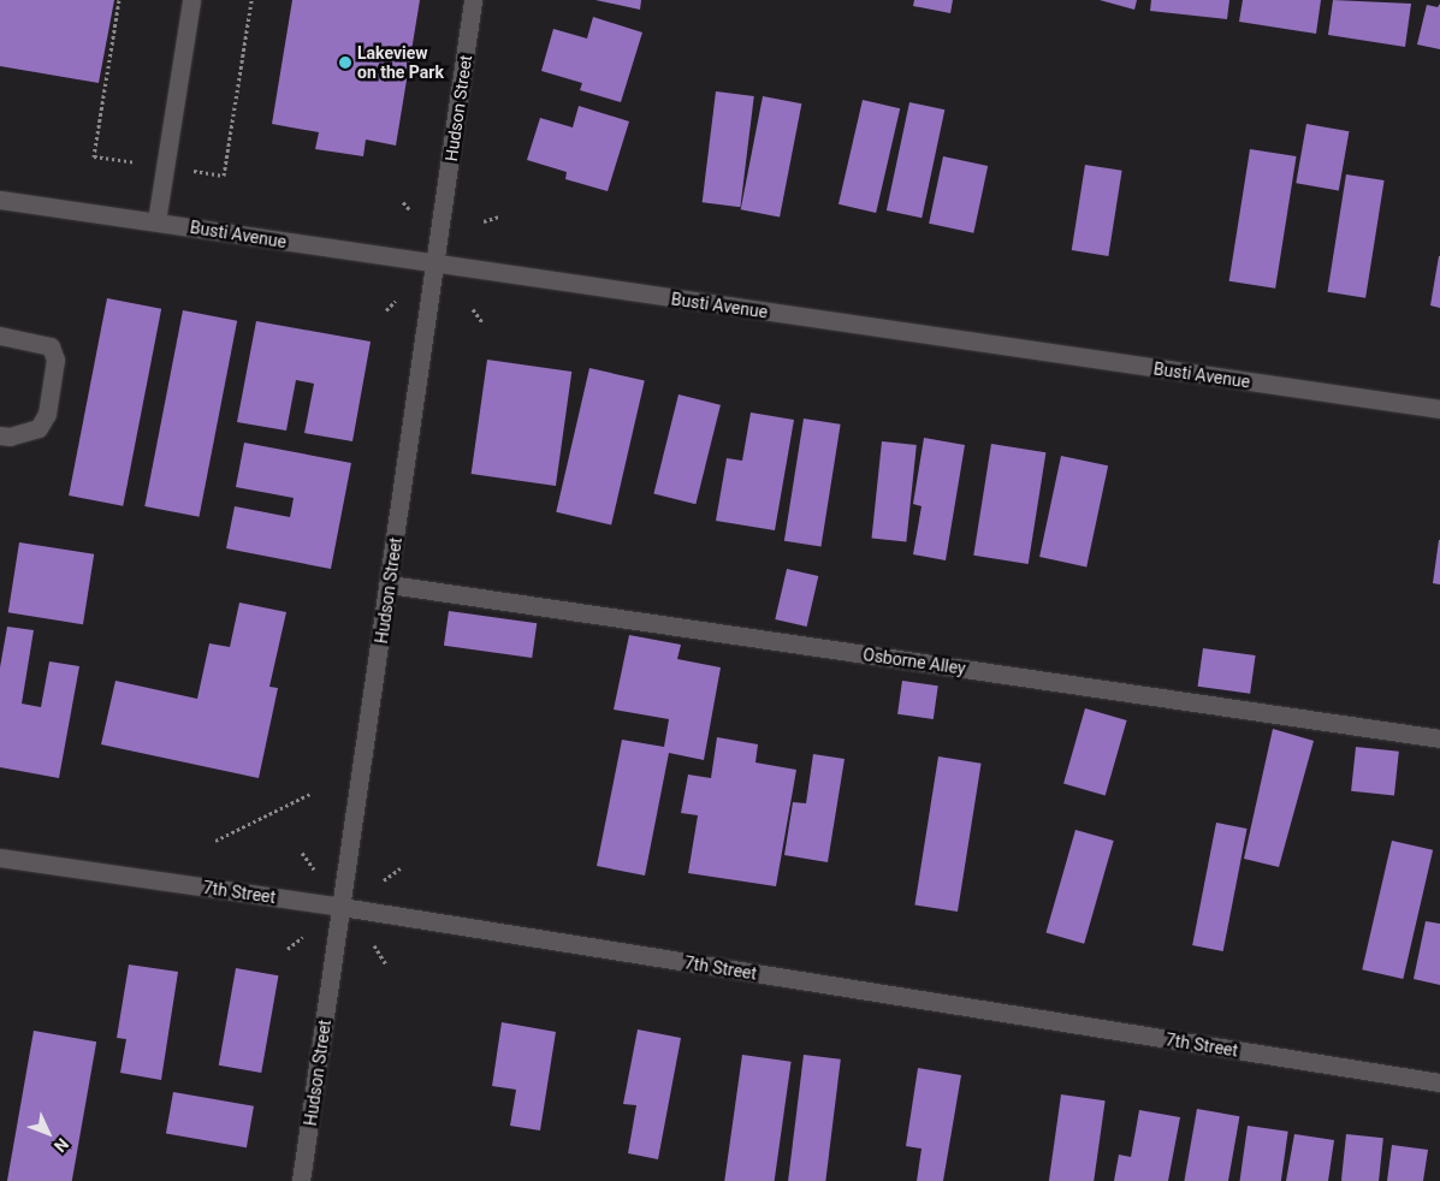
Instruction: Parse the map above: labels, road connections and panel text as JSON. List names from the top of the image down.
{
  "streets": {
    "street": [
      "Hudson Street",
      "Busti Avenue",
      "Osborne Alley",
      "7th Street"
    ]
  },
  "crossings": [
    ["Hudson Street", "Busti Avenue"],
    ["Hudson Street", "Osborne Alley"],
    ["Hudson Street", "7th Street"]
  ],
  "places": ["Lakeview on the Park"],
  "north": "bottom right"
}
